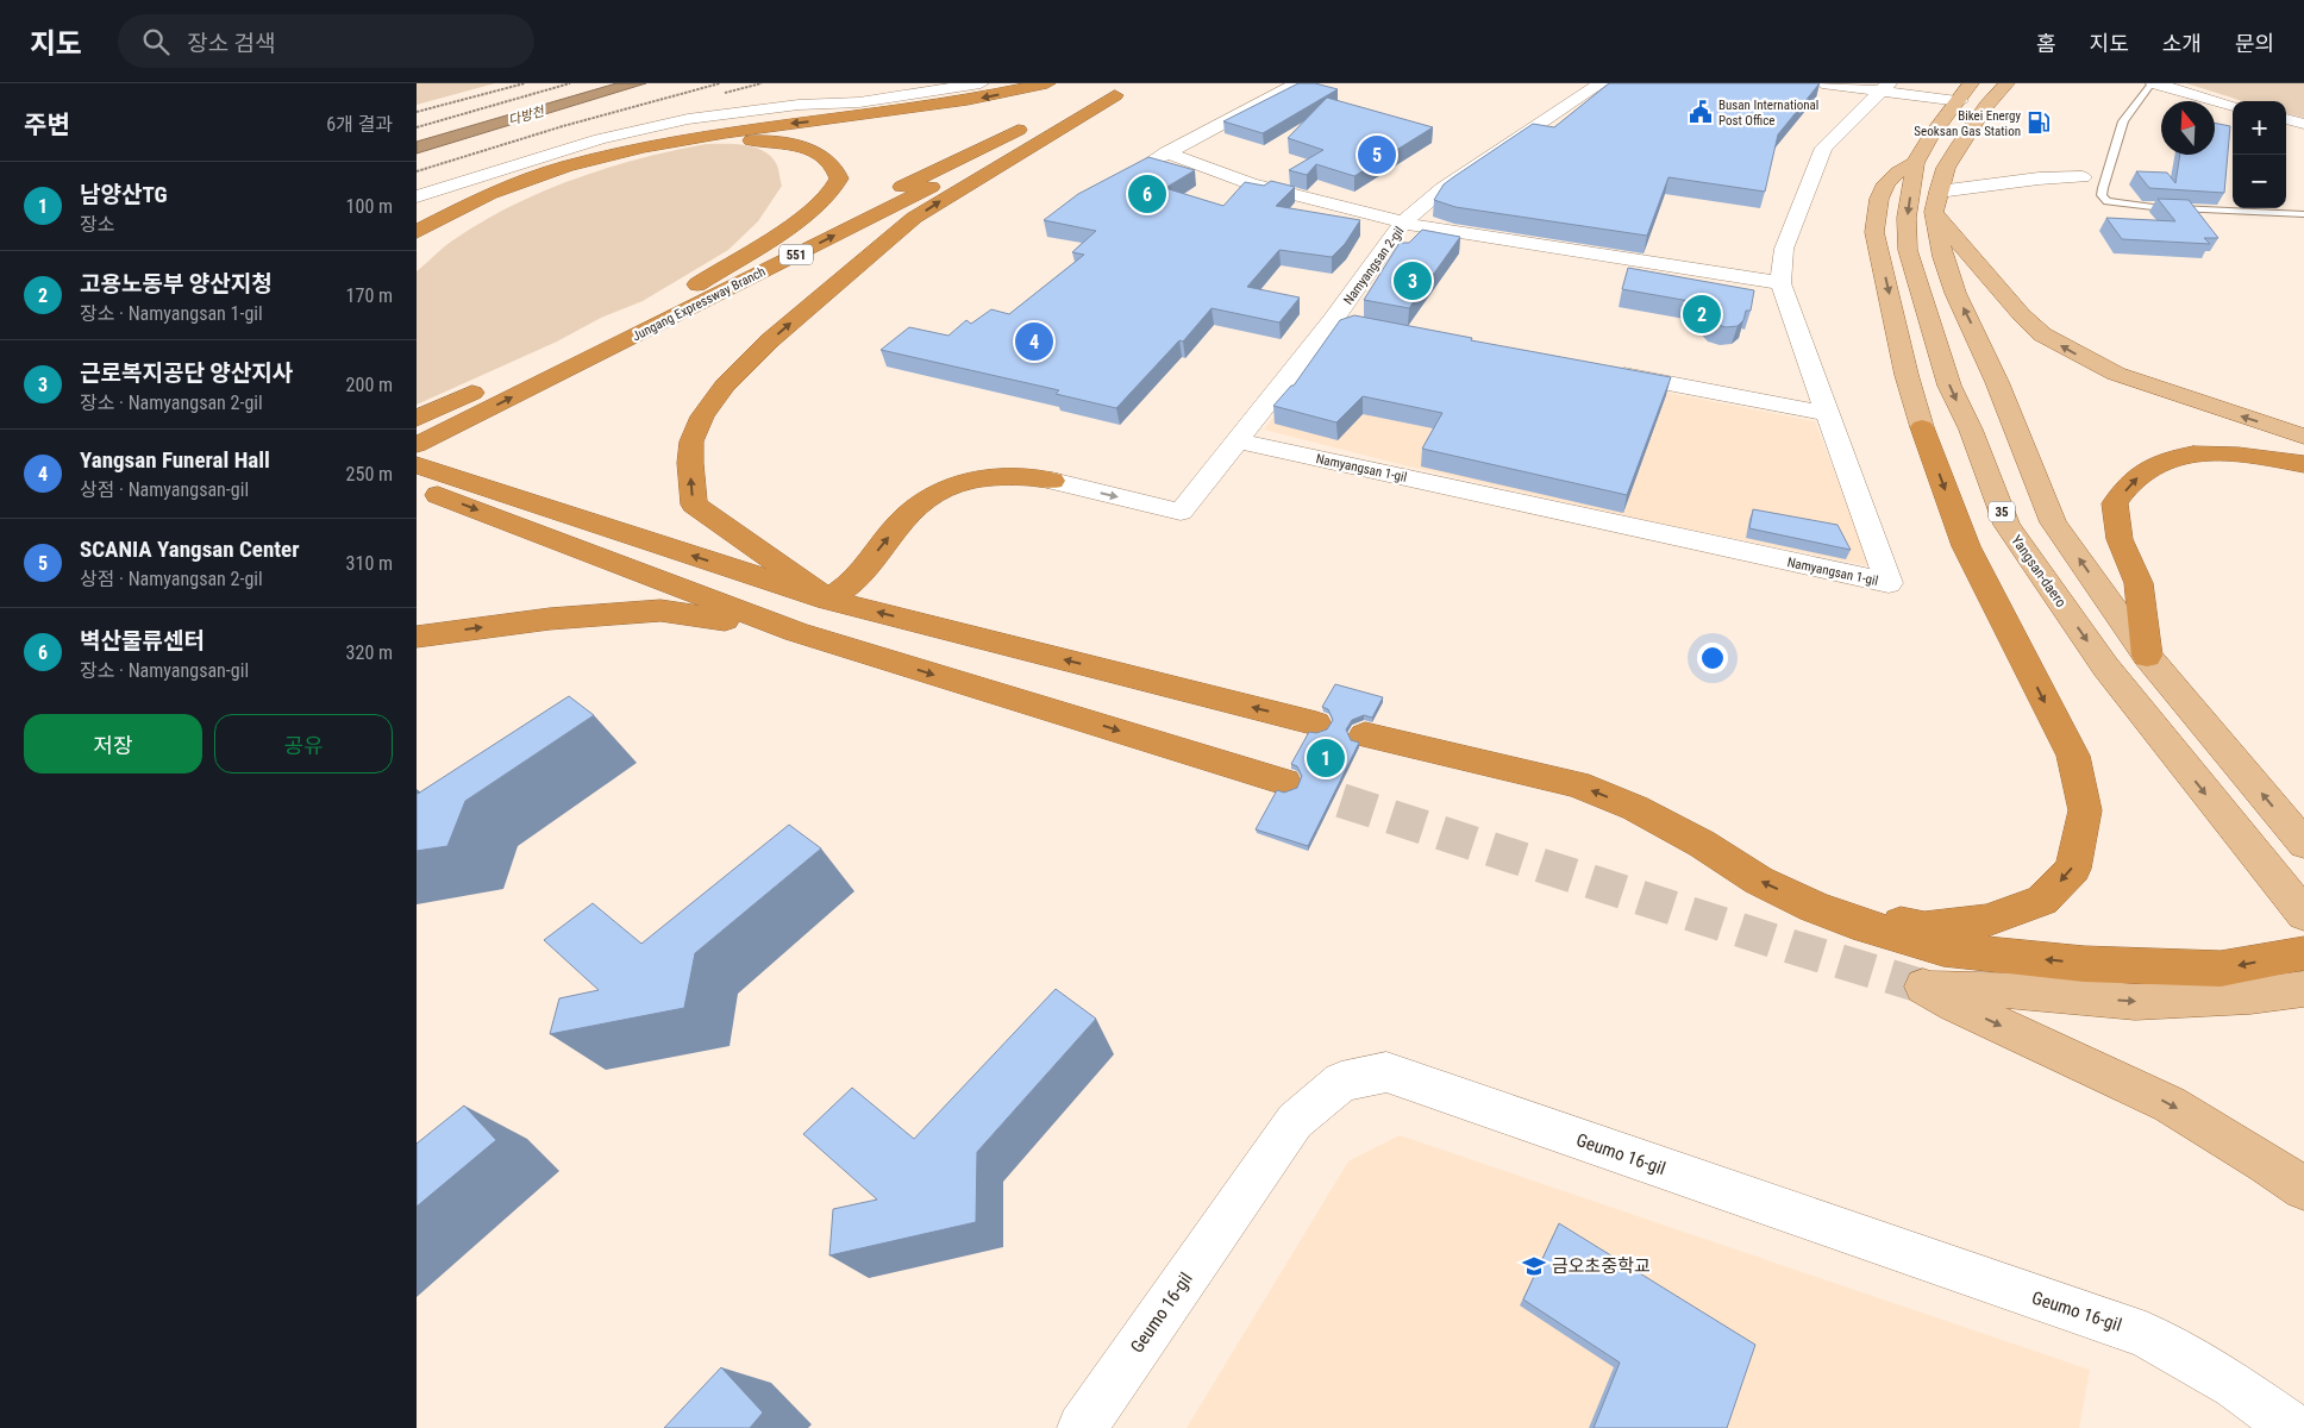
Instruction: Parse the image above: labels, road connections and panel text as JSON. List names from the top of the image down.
{
  "streets": {
    "highway": ["551", "Jungang Expressway Branch"],
    "main road": ["35", "Yangsan-daero"],
    "street": ["Namyangsan 2-gil", "Namyangsan 1-gil", "Geumo 16-gil"]
  },
  "crossings": [
    ["Namyangsan 2-gil", "Namyangsan 1-gil"]
  ],
  "water": ["다방천"],
  "places": {
    "public building": ["Busan International Post Office"],
    "fuel station": ["Bikei Energy Seoksan Gas Station"],
    "school or university": ["금오초중학교"]
  },
  "north": "top",
  "page": {
    "header": "지도",
    "search": "장소 검색",
    "nav": [
      "홈",
      "지도",
      "소개",
      "문의"
    ],
    "heading": ["주변", "6개 결과"],
    "map_buttons": ["+", "−"],
    "pins": [
      "5",
      "6",
      "3",
      "2",
      "4",
      "1"
    ],
    "list": [
      {
        "mark": "1",
        "name": "남양산TG",
        "note": "장소",
        "value": "100 m"
      },
      {
        "mark": "2",
        "name": "고용노동부 양산지청",
        "note": "장소 · Namyangsan 1-gil",
        "value": "170 m"
      },
      {
        "mark": "3",
        "name": "근로복지공단 양산지사",
        "note": "장소 · Namyangsan 2-gil",
        "value": "200 m"
      },
      {
        "mark": "4",
        "name": "Yangsan Funeral Hall",
        "note": "상점 · Namyangsan-gil",
        "value": "250 m"
      },
      {
        "mark": "5",
        "name": "SCANIA Yangsan Center",
        "note": "상점 · Namyangsan 2-gil",
        "value": "310 m"
      },
      {
        "mark": "6",
        "name": "벽산물류센터",
        "note": "장소 · Namyangsan-gil",
        "value": "320 m"
      }
    ],
    "buttons": ["저장", "공유"]
  }
}
